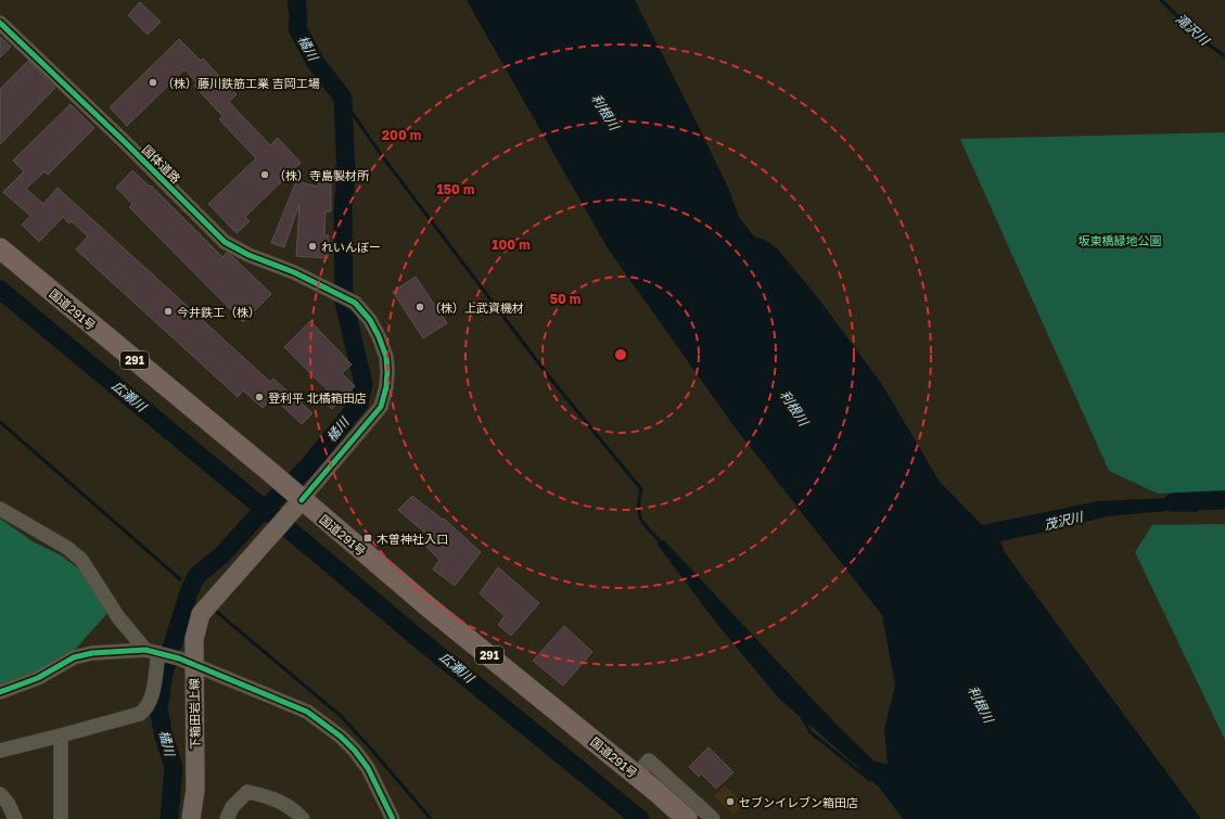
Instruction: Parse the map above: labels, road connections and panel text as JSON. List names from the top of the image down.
{
  "streets": {
    "highway": ["国道291号", "291"],
    "main road": ["下箱田岩上線"],
    "street": ["国体道路"]
  },
  "crossings": [
    ["国体道路", "国道291号"],
    ["国体道路", "下箱田岩上線"],
    ["国道291号", "下箱田岩上線"]
  ],
  "water": [
    "滝沢川",
    "橘川",
    "利根川",
    "広瀬川",
    "茂沢川"
  ],
  "parks": ["坂東橋緑地公園"],
  "places": {
    "other": [
      "（株）藤川鉄筋工業 吉岡工場",
      "（株）寺島製材所",
      "れいんぼー",
      "（株）上武資機材",
      "今井鉄工（株）",
      "登利平 北橘箱田店",
      "セブンイレブン箱田店"
    ],
    "transit": ["木曽神社入口"]
  },
  "rings": [
    "200 m",
    "150 m",
    "100 m",
    "50 m"
  ]
}
